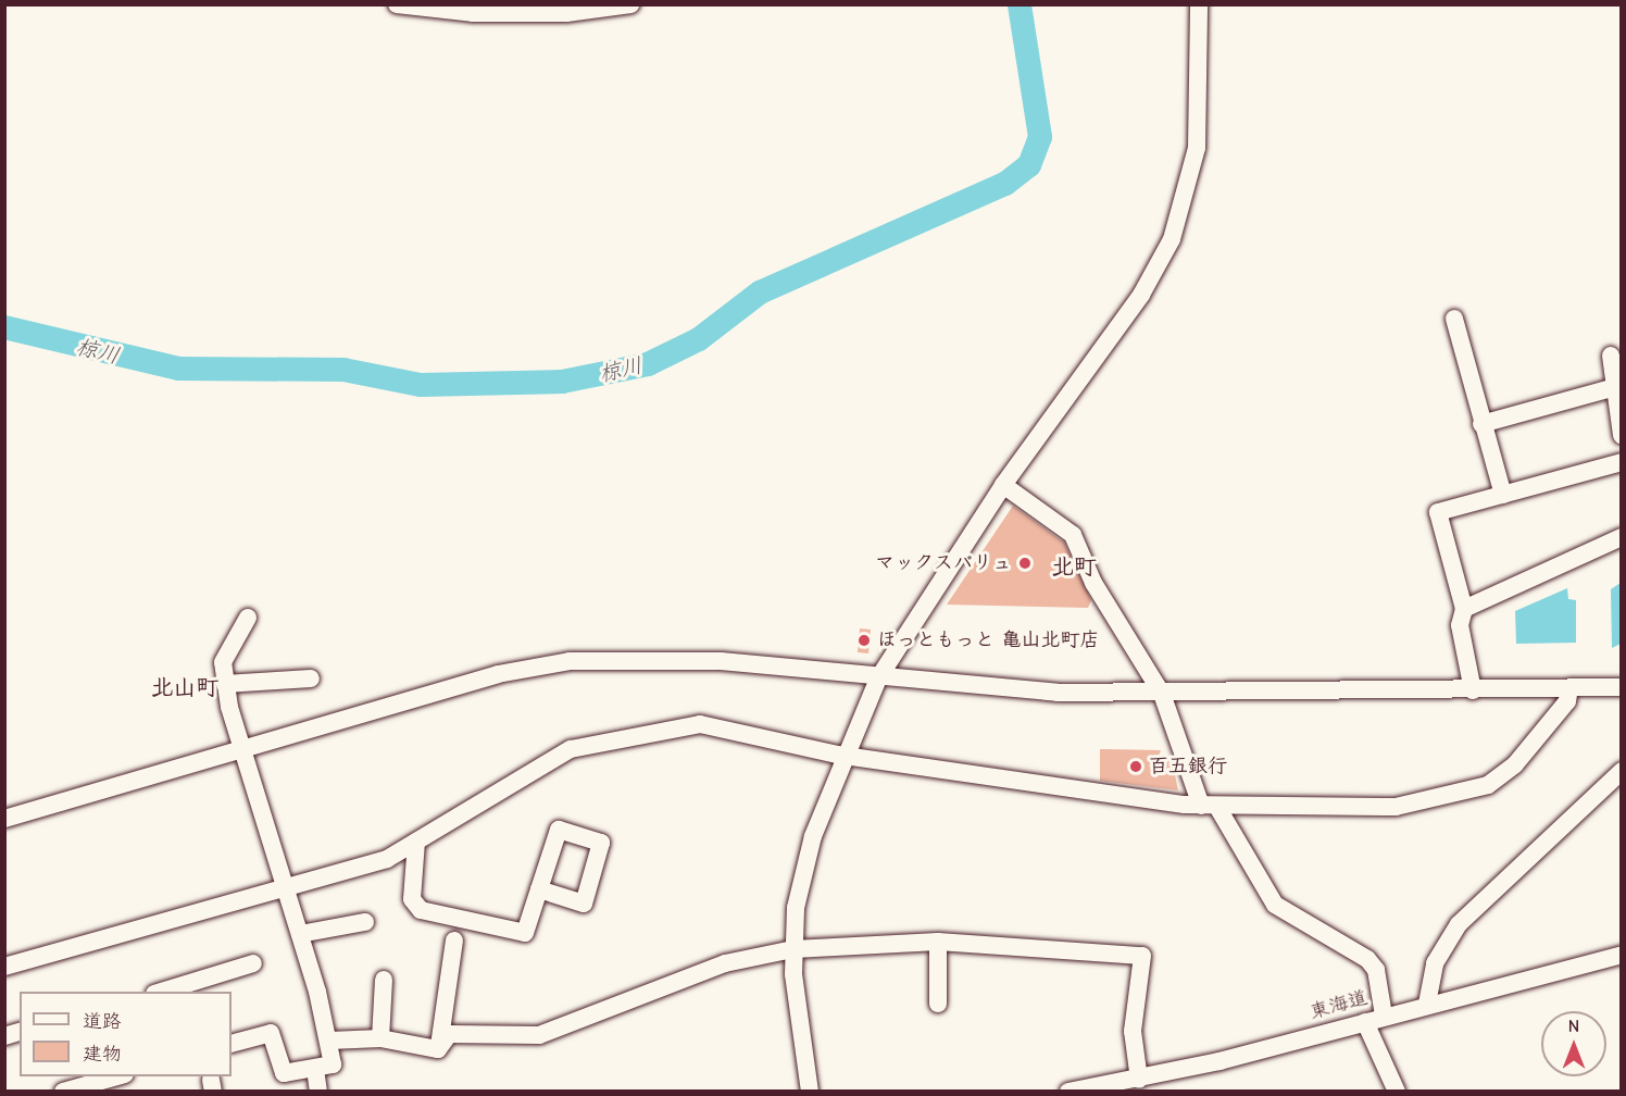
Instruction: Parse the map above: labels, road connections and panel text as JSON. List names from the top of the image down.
{
  "streets": {
    "street": ["東海道"]
  },
  "districts": ["北町", "北山町"],
  "water": ["椋川"],
  "places": ["マックスバリュ", "ほっともっと 亀山北町店", "百五銀行"],
  "legend": ["道路", "建物"],
  "north": "top"
}
